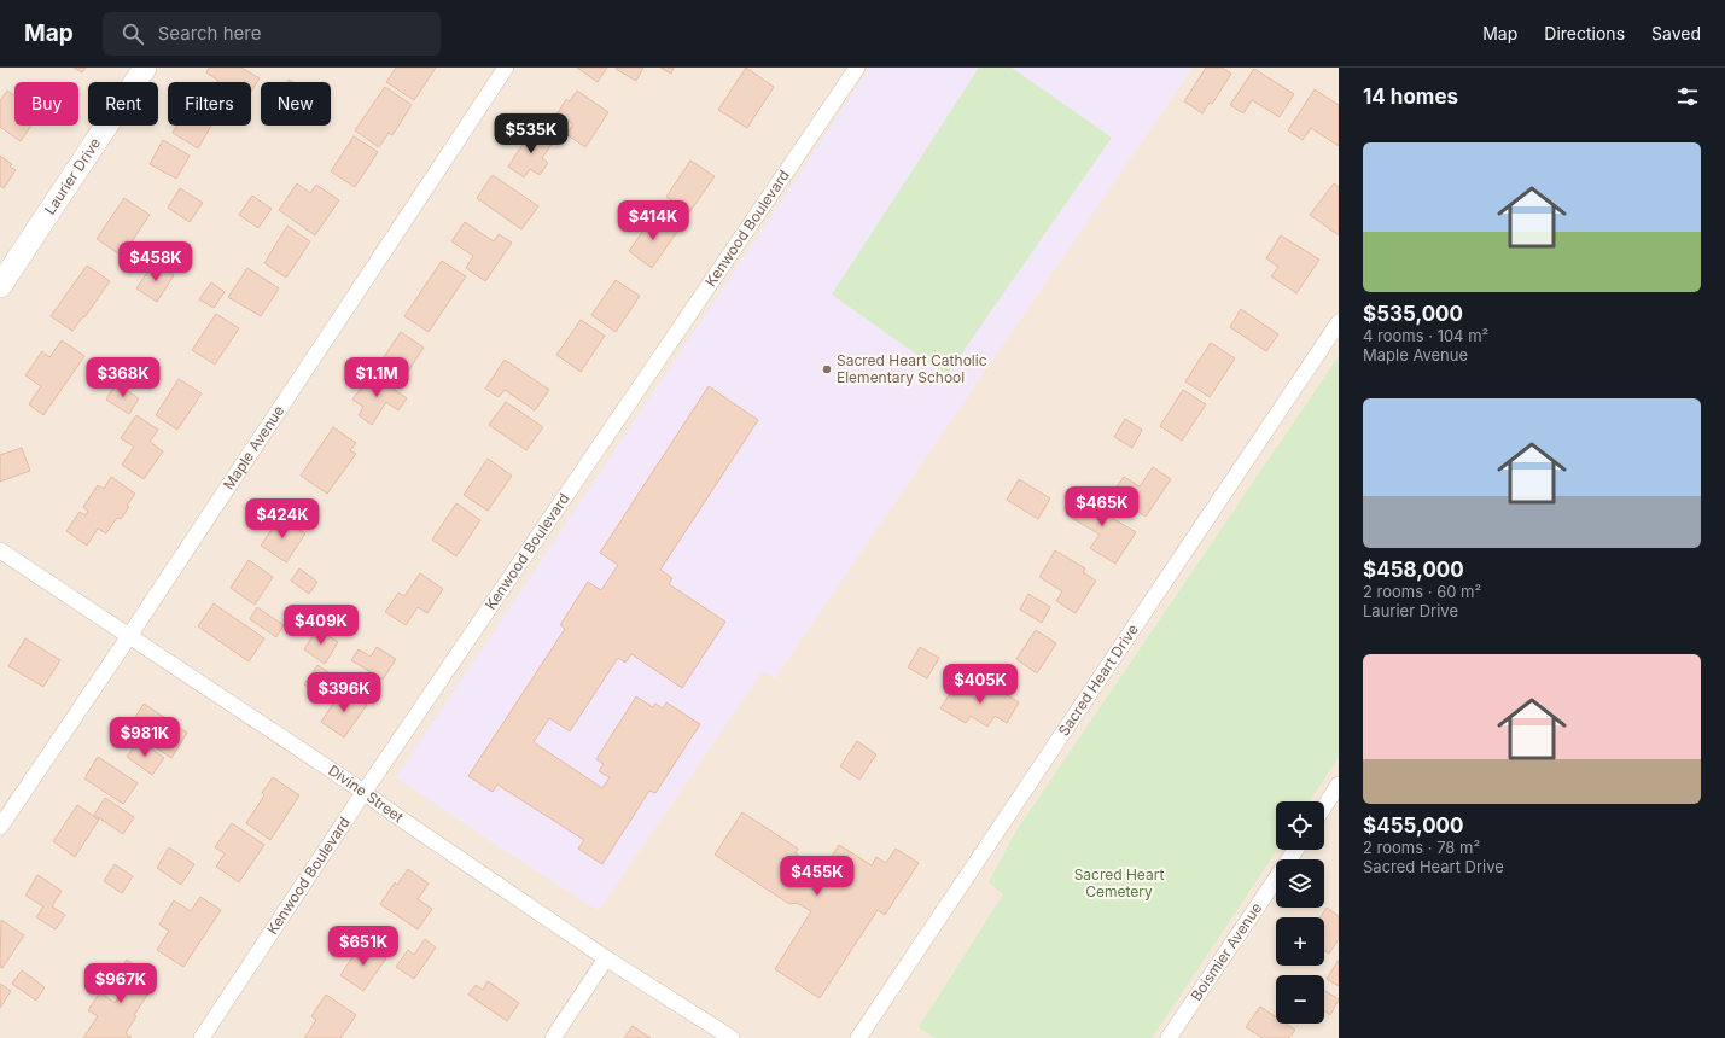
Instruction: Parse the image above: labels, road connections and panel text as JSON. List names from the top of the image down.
{
  "streets": {
    "street": [
      "Laurier Drive",
      "Kenwood Boulevard",
      "Maple Avenue",
      "Sacred Heart Drive",
      "Divine Street",
      "Boismier Avenue"
    ]
  },
  "crossings": [
    ["Kenwood Boulevard", "Divine Street"],
    ["Maple Avenue", "Divine Street"]
  ],
  "parks": ["Sacred Heart Cemetery"],
  "places": ["Sacred Heart Catholic Elementary School"],
  "page": {
    "header": "Map",
    "search": "Search here",
    "nav": ["Map", "Directions", "Saved"],
    "heading": "14 homes",
    "chip": [
      "Buy",
      "Rent",
      "Filters",
      "New"
    ],
    "price": [
      "$535K",
      "$414K",
      "$458K",
      "$368K",
      "$1.1M",
      "$465K",
      "$424K",
      "$409K",
      "$405K",
      "$396K",
      "$981K",
      "$455K",
      "$651K",
      "$967K"
    ],
    "list": [
      {
        "name": "$535,000",
        "note": "4 rooms · 104 m² · Maple Avenue"
      },
      {
        "name": "$458,000",
        "note": "2 rooms · 60 m² · Laurier Drive"
      },
      {
        "name": "$455,000",
        "note": "2 rooms · 78 m² · Sacred Heart Drive"
      }
    ],
    "map_buttons": ["+", "−"]
  }
}
